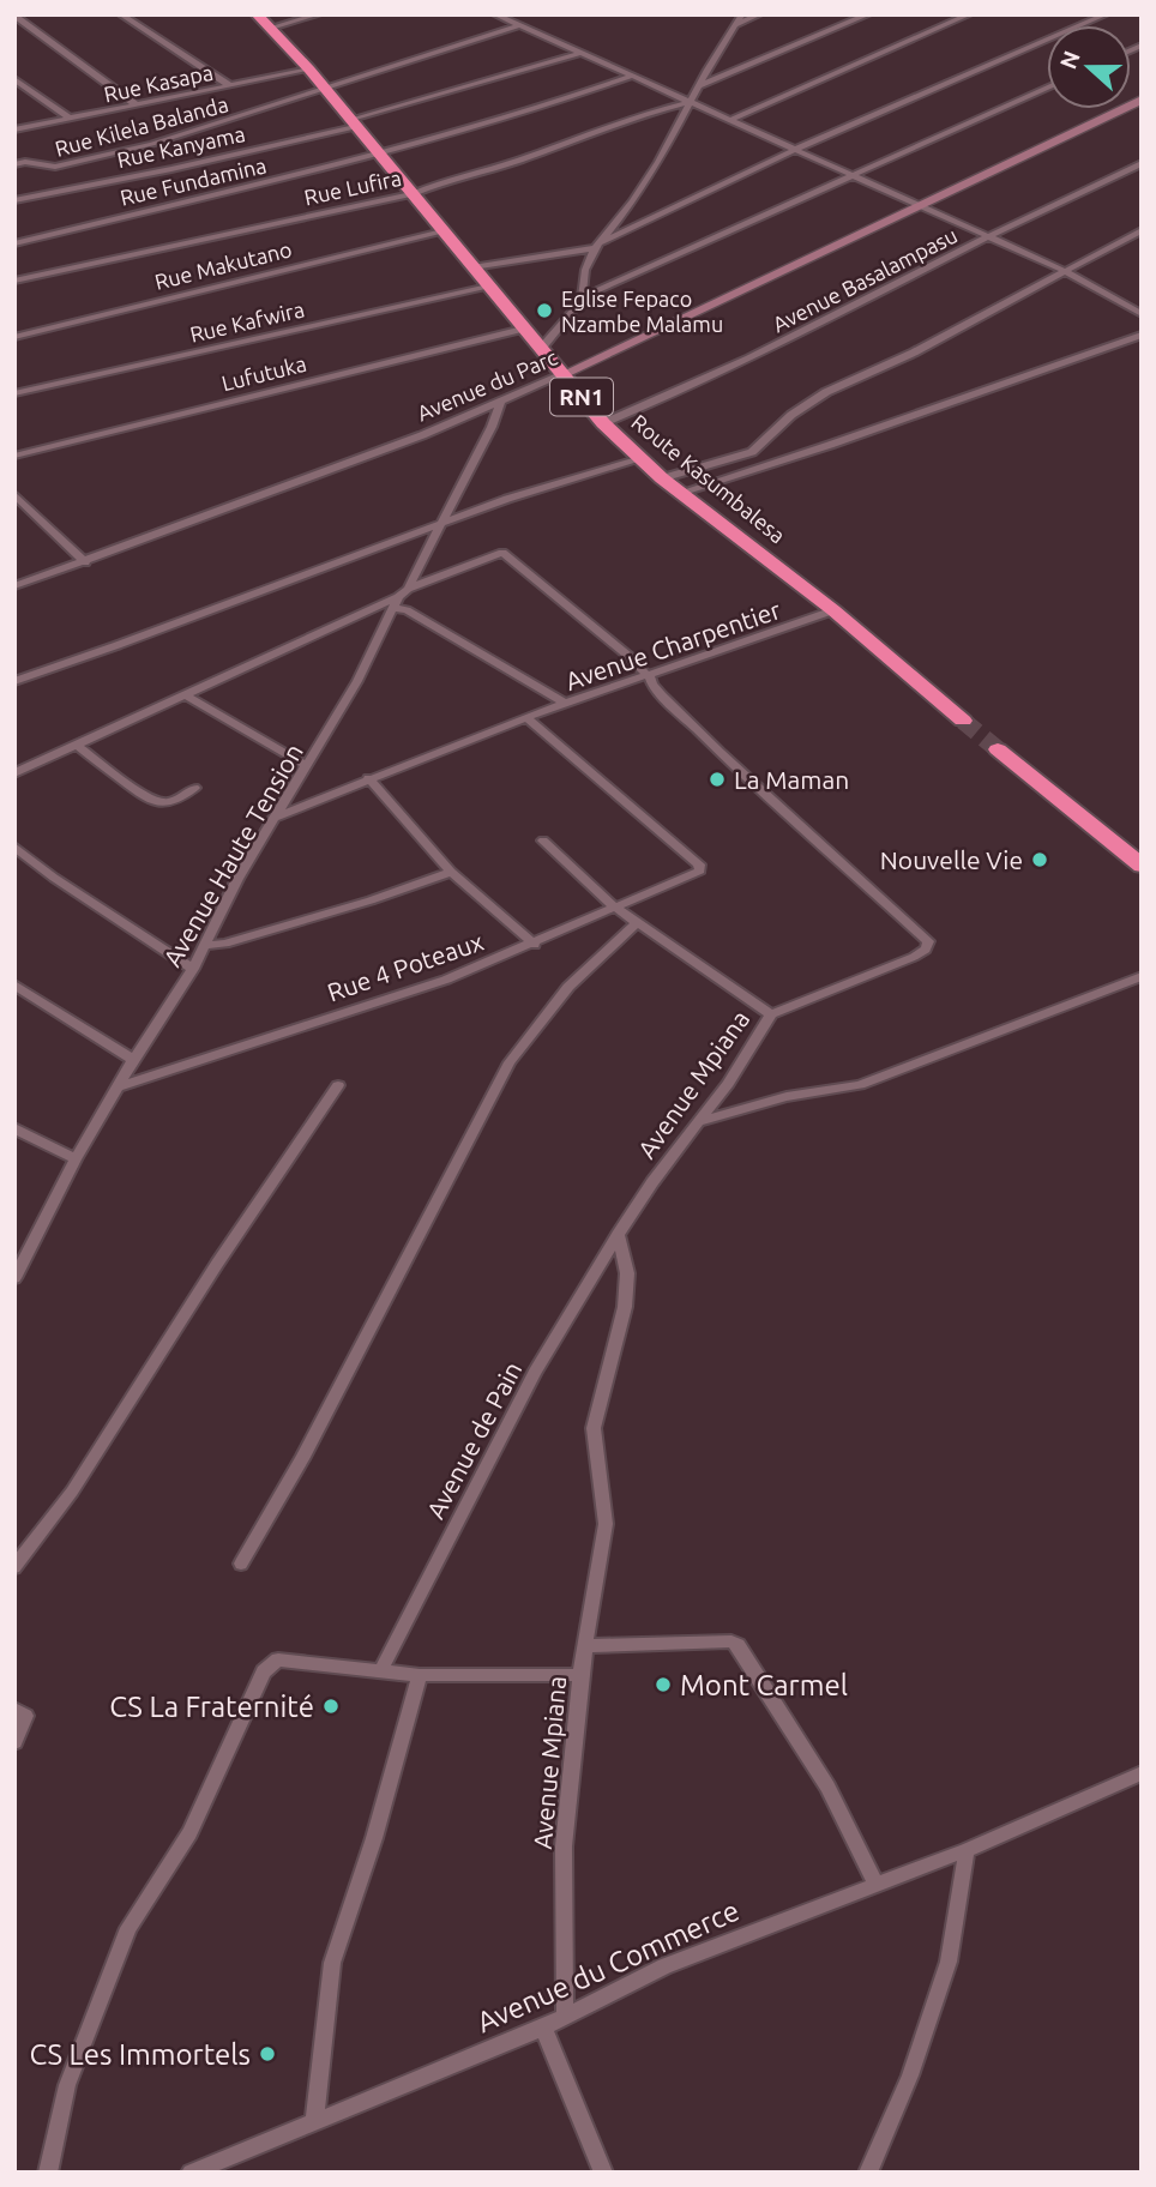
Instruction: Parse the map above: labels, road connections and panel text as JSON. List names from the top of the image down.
{
  "streets": {
    "highway": ["RN1", "Route Kasumbalesa"],
    "street": [
      "Rue Kasapa",
      "Rue Kilela Balanda",
      "Rue Kanyama",
      "Rue Fundamina",
      "Rue Lufira",
      "Rue Makutano",
      "Avenue Basalampasu",
      "Rue Kafwira",
      "Lufutuka",
      "Avenue du Parc",
      "Avenue Charpentier",
      "Avenue Haute Tension",
      "Rue 4 Poteaux",
      "Avenue Mpiana",
      "Avenue de Pain",
      "Avenue du Commerce"
    ]
  },
  "crossings": [
    ["Rue Kasapa", "Route Kasumbalesa"],
    ["Rue Kilela Balanda", "Route Kasumbalesa"],
    ["Rue Kanyama", "Route Kasumbalesa"],
    ["Rue Fundamina", "Route Kasumbalesa"],
    ["Rue Lufira", "Route Kasumbalesa"],
    ["Rue Makutano", "Route Kasumbalesa"],
    ["Avenue Basalampasu", "Route Kasumbalesa"],
    ["Rue Kafwira", "Route Kasumbalesa"],
    ["Lufutuka", "Route Kasumbalesa"],
    ["Avenue du Parc", "Route Kasumbalesa"],
    ["Avenue du Parc", "Avenue Haute Tension"],
    ["Route Kasumbalesa", "Avenue Charpentier"],
    ["Avenue Charpentier", "Avenue Haute Tension"],
    ["Avenue Charpentier", "Rue 4 Poteaux"],
    ["Avenue Charpentier", "Avenue Mpiana"],
    ["Avenue Haute Tension", "Rue 4 Poteaux"],
    ["Avenue Haute Tension", "Avenue Mpiana"],
    ["Avenue Mpiana", "Avenue de Pain"],
    ["Avenue Mpiana", "Avenue du Commerce"]
  ],
  "places": [
    "Eglise Fepaco Nzambe Malamu",
    "La Maman",
    "Nouvelle Vie",
    "Mont Carmel",
    "CS La Fraternité",
    "CS Les Immortels"
  ],
  "north": "left"
}
